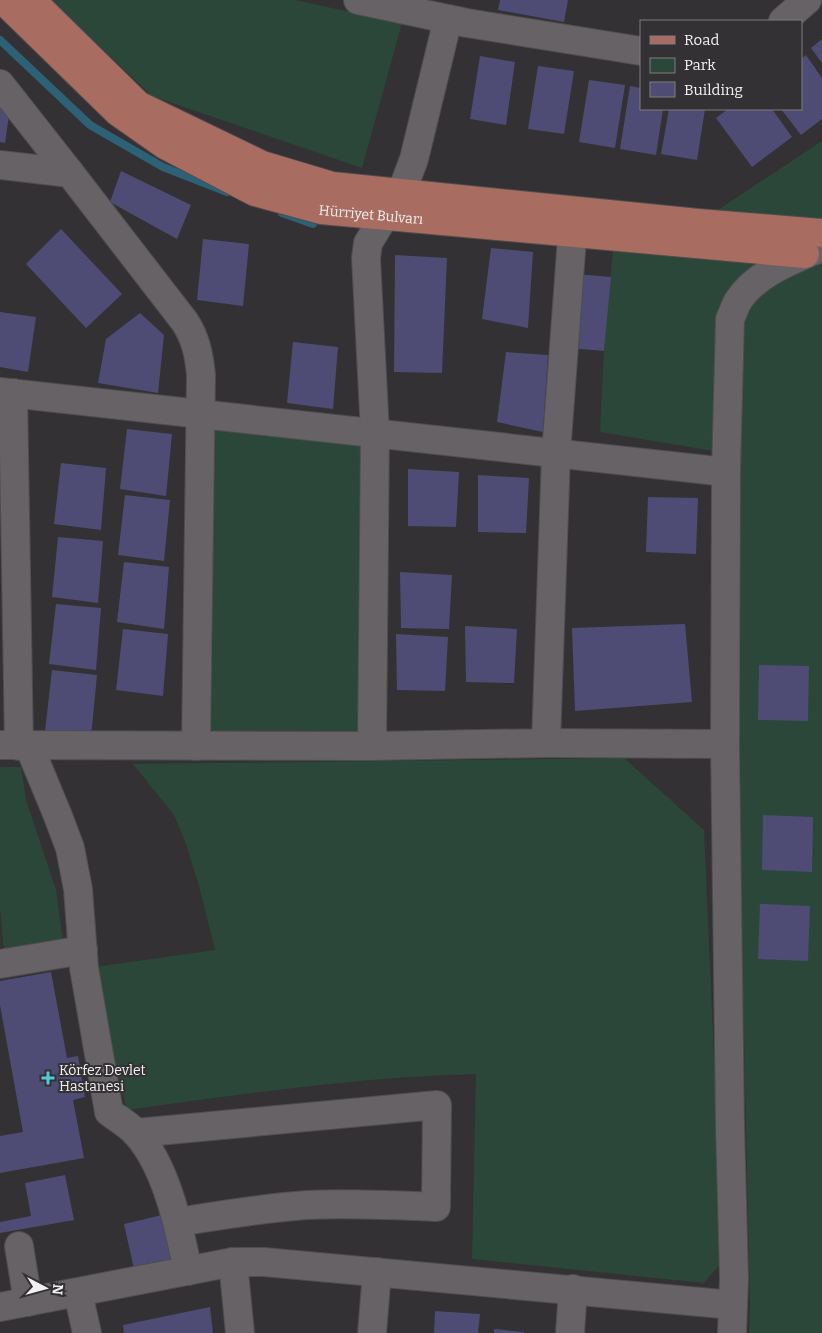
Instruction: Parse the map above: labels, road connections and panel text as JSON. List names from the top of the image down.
{
  "streets": {
    "main road": ["Hürriyet Bulvarı"]
  },
  "places": {
    "health": ["Körfez Devlet Hastanesi"]
  },
  "legend": ["Road", "Park", "Building"],
  "north": "right"
}
